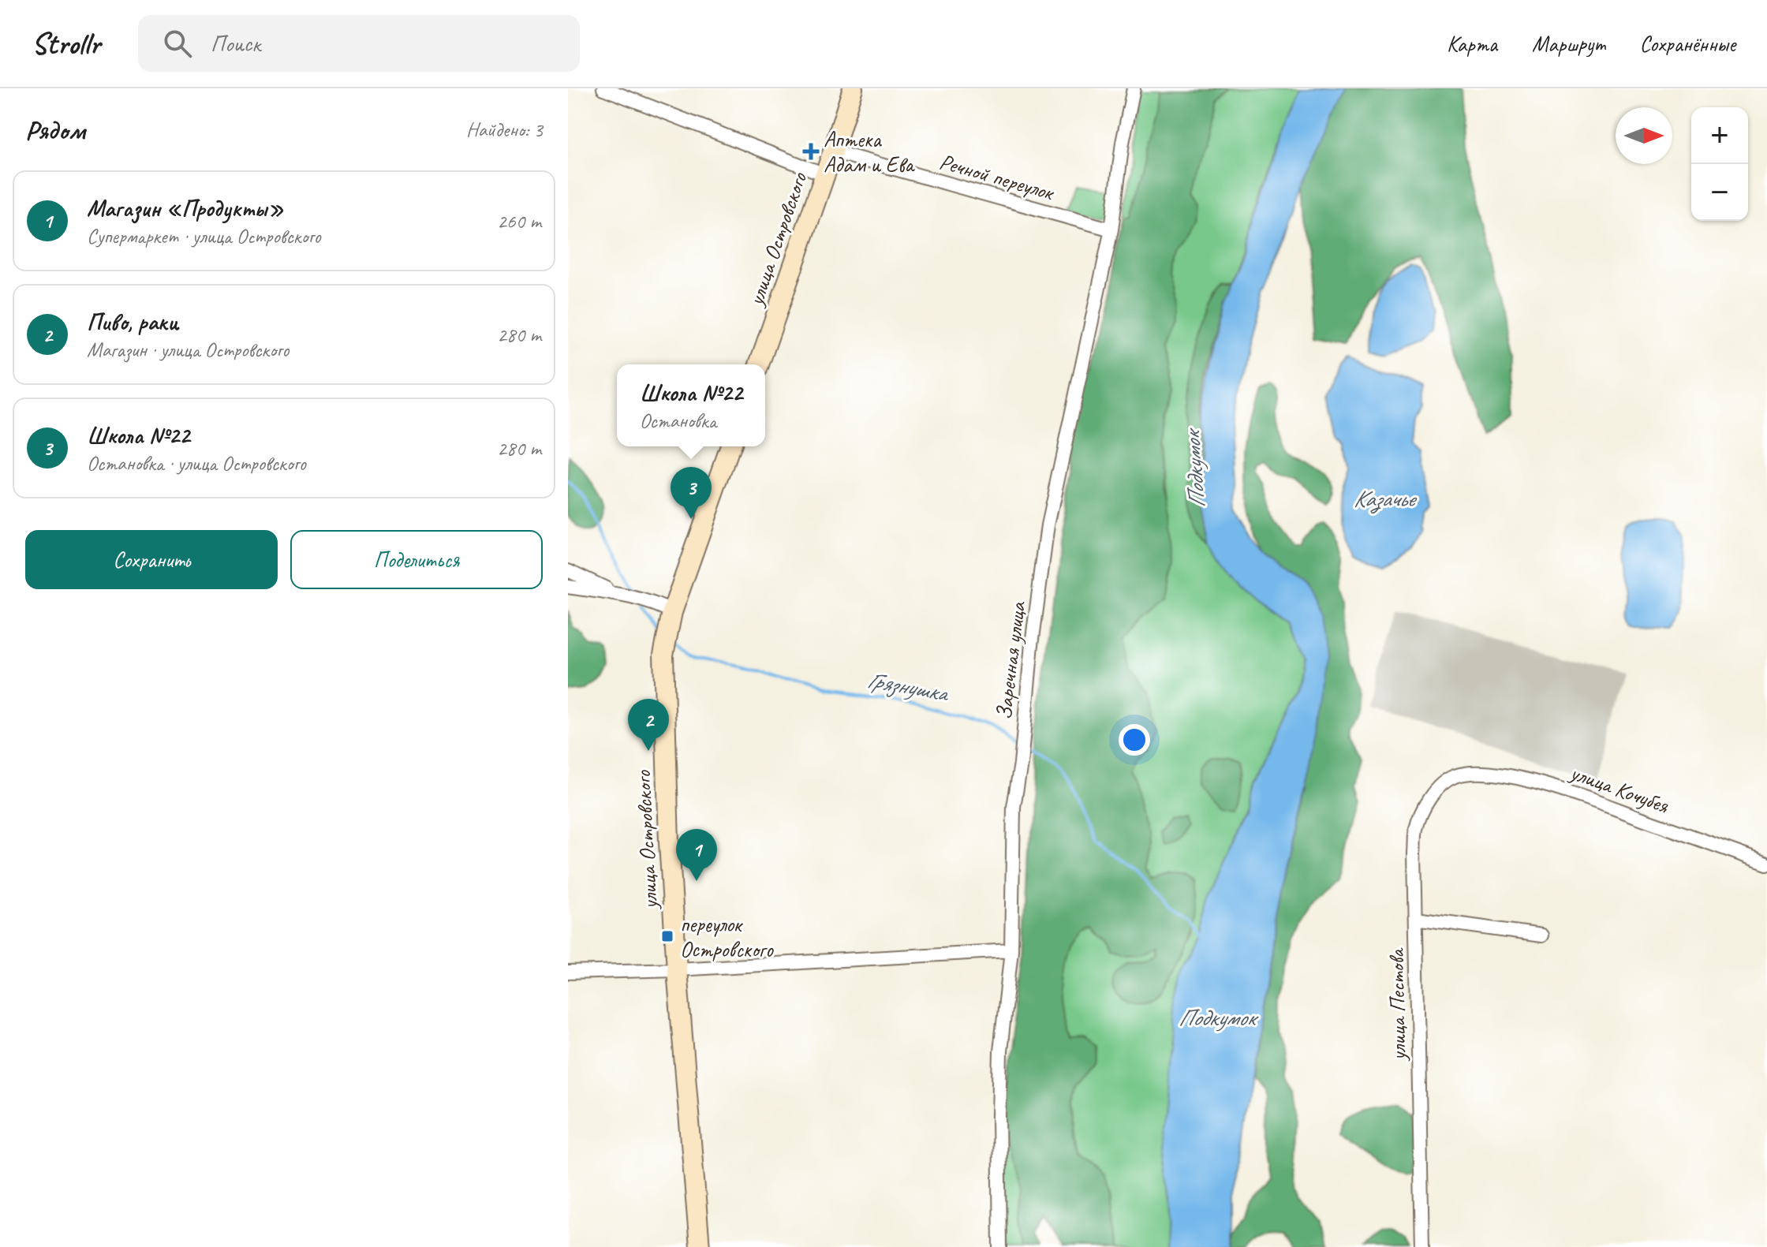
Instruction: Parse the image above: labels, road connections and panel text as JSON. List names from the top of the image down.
{
  "streets": {
    "street": [
      "Речной переулок",
      "улица Островского",
      "Заречная улица",
      "улица Кочубея",
      "улица Пестова"
    ]
  },
  "crossings": [
    ["Речной переулок", "улица Островского"],
    ["Речной переулок", "Заречная улица"],
    ["улица Кочубея", "улица Пестова"]
  ],
  "water": ["Подкумок", "Казачье", "Грязнушка"],
  "places": {
    "health": ["Аптека Адам и Ева"],
    "transit": ["переулок Островского"]
  },
  "north": "right",
  "page": {
    "header": "Strollr",
    "search": "Поиск",
    "nav": ["Карта", "Маршрут", "Сохранённые"],
    "heading": ["Рядом", "Найдено: 3"],
    "map_buttons": ["+", "−"],
    "list": [
      {
        "mark": "1",
        "name": "Магазин «Продукты»",
        "note": "Супермаркет · улица Островского",
        "value": "260 m"
      },
      {
        "mark": "2",
        "name": "Пиво, раки",
        "note": "Магазин · улица Островского",
        "value": "280 m"
      },
      {
        "mark": "3",
        "name": "Школа №22",
        "note": "Остановка · улица Островского",
        "value": "280 m"
      }
    ],
    "popup": ["Школа №22", "Остановка"],
    "pins": ["3", "2", "1"],
    "buttons": ["Сохранить", "Поделиться"]
  }
}
